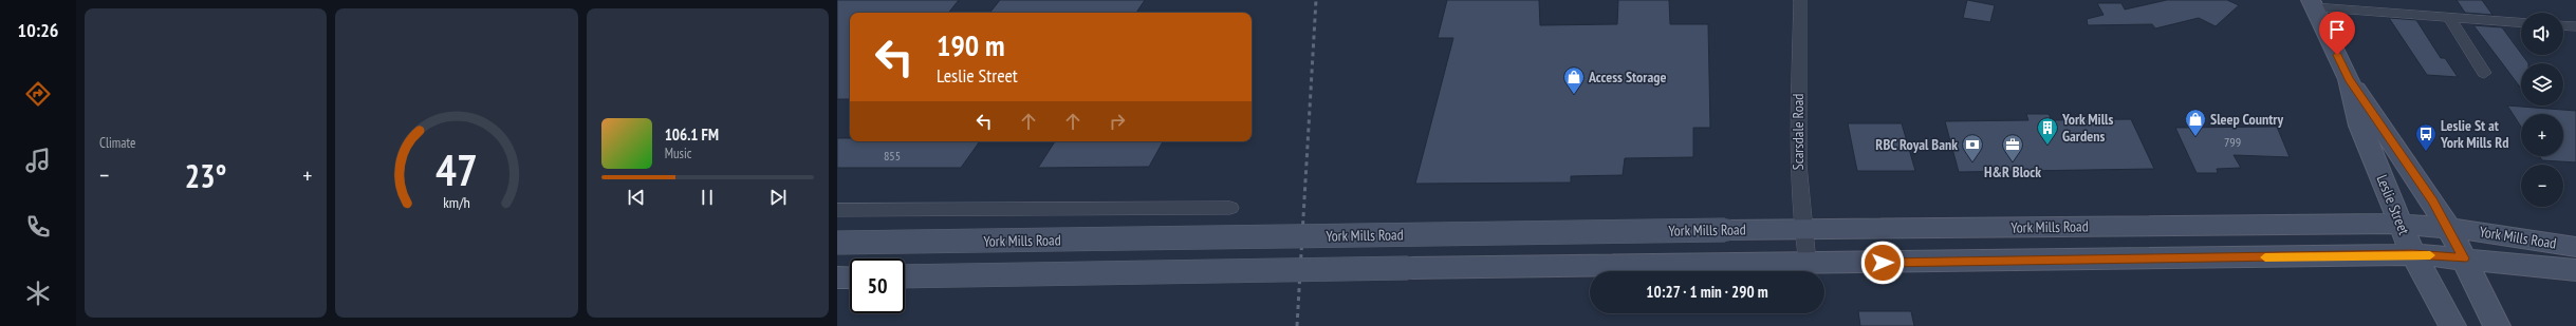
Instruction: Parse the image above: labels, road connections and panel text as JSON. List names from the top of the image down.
{
  "streets": {
    "main road": ["Leslie Street", "York Mills Road"],
    "street": ["Scarsdale Road"]
  },
  "crossings": [
    ["Scarsdale Road", "York Mills Road"],
    ["Leslie Street", "York Mills Road"]
  ],
  "places": {
    "shop": ["Access Storage", "Sleep Country"],
    "building": ["York Mills Gardens"],
    "bus stop": ["Leslie St at York Mills Rd"],
    "bank": ["RBC Royal Bank"],
    "office": ["H&R Block"]
  },
  "house_numbers": ["799", "855"],
  "page": {
    "tabs": "10:26",
    "tile": "Climate",
    "map_buttons": ["+", "−"],
    "turn": ["190 m", "Leslie Street"],
    "song": ["106.1 FM", "Music"],
    "heat": ["−", "23°", "+"],
    "limit": "50",
    "trip": "10:27 · 1 min · 290 m",
    "gauge": ["47", "km/h"]
  }
}
